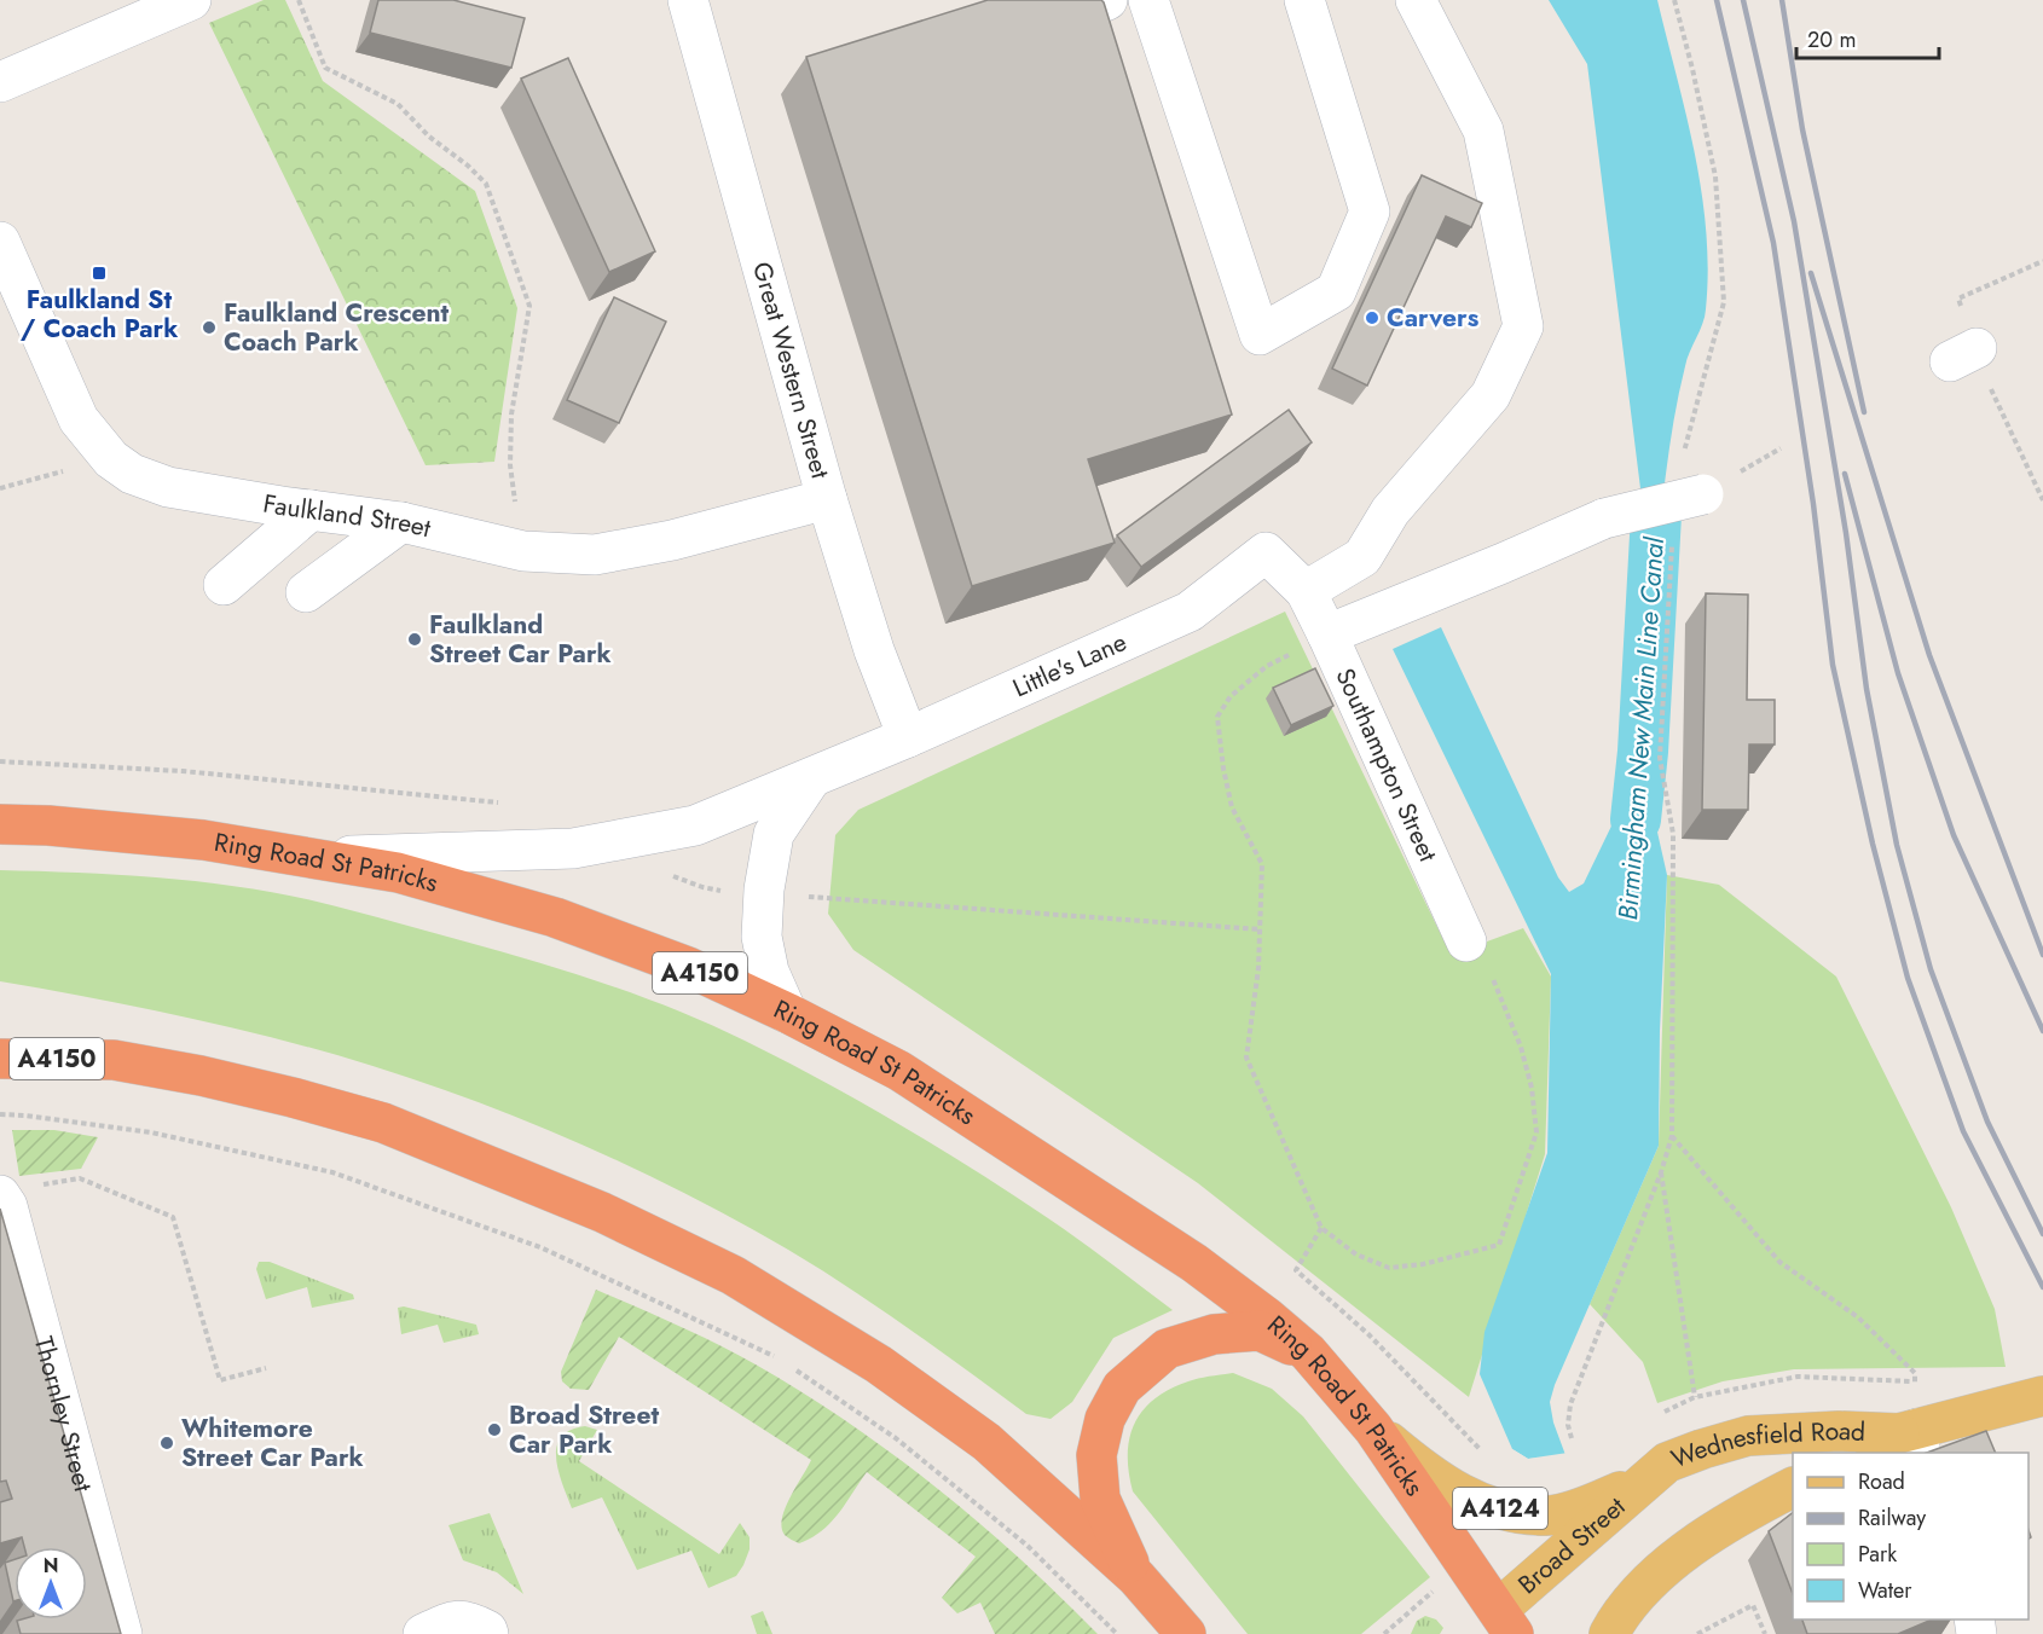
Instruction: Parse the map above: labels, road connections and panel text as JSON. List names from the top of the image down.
{
  "streets": {
    "highway": ["Ring Road St Patricks", "A4150"],
    "main road": ["Wednesfield Road", "A4124", "Broad Street"],
    "street": [
      "Great Western Street",
      "Faulkland Street",
      "Little's Lane",
      "Southampton Street",
      "Thornley Street"
    ]
  },
  "crossings": [
    ["Great Western Street", "Faulkland Street"],
    ["Great Western Street", "Little's Lane"],
    ["Little's Lane", "Southampton Street"],
    ["Little's Lane", "Ring Road St Patricks"],
    ["Ring Road St Patricks", "A4124"],
    ["Ring Road St Patricks", "Broad Street"],
    ["Wednesfield Road", "A4124"],
    ["Wednesfield Road", "Broad Street"],
    ["A4124", "Broad Street"]
  ],
  "water": ["Birmingham New Main Line Canal"],
  "places": {
    "transit": ["Faulkland St / Coach Park"],
    "other": [
      "Carvers",
      "Faulkland Crescent Coach Park",
      "Faulkland Street Car Park",
      "Broad Street Car Park",
      "Whitemore Street Car Park"
    ]
  },
  "legend": [
    "Road",
    "Railway",
    "Park",
    "Water"
  ],
  "scale_bar": "20 m",
  "north": "top"
}
